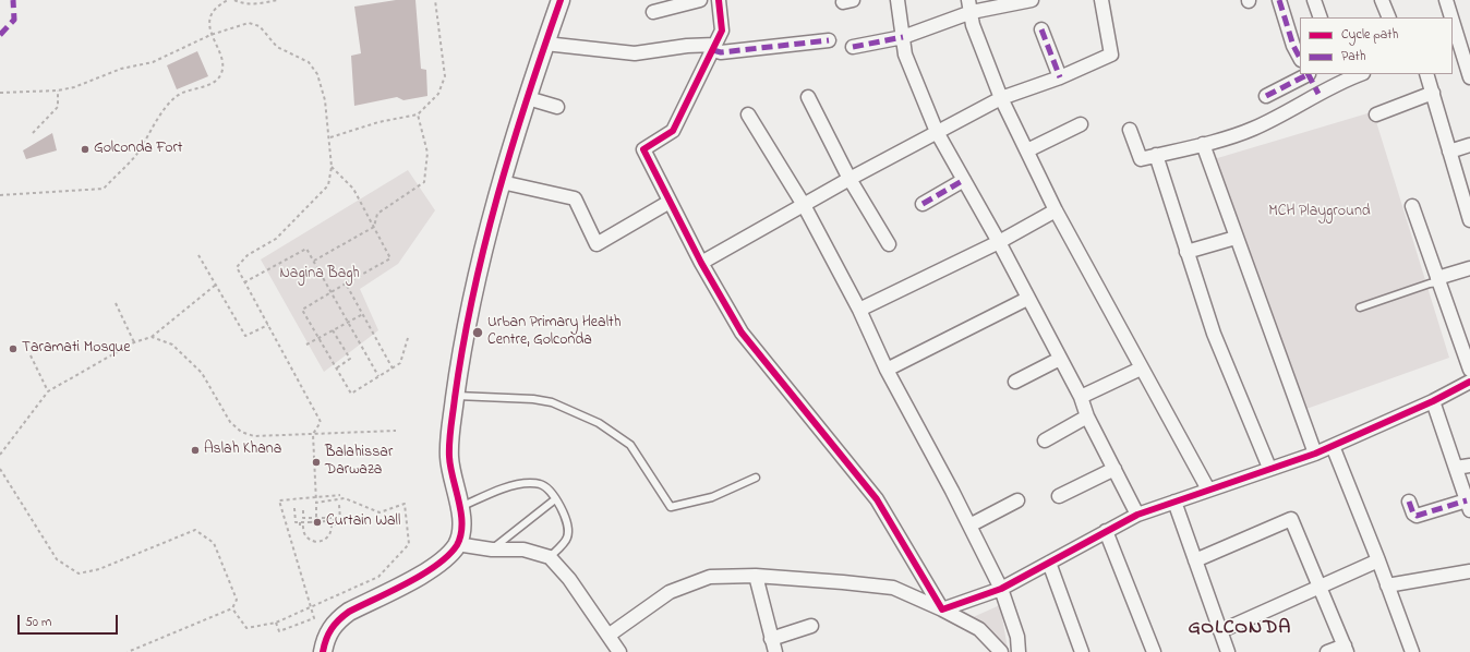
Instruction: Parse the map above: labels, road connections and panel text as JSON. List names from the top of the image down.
{
  "districts": ["GOLCONDA"],
  "parks": ["MCH Playground", "Nagina Bagh"],
  "places": [
    "Golconda Fort",
    "Urban Primary Health Centre, Golconda",
    "Taramati Mosque",
    "Aslah Khana",
    "Balahissar Darwaza",
    "Curtain Wall"
  ],
  "legend": ["Cycle path", "Path"],
  "scale_bar": "50 m"
}
